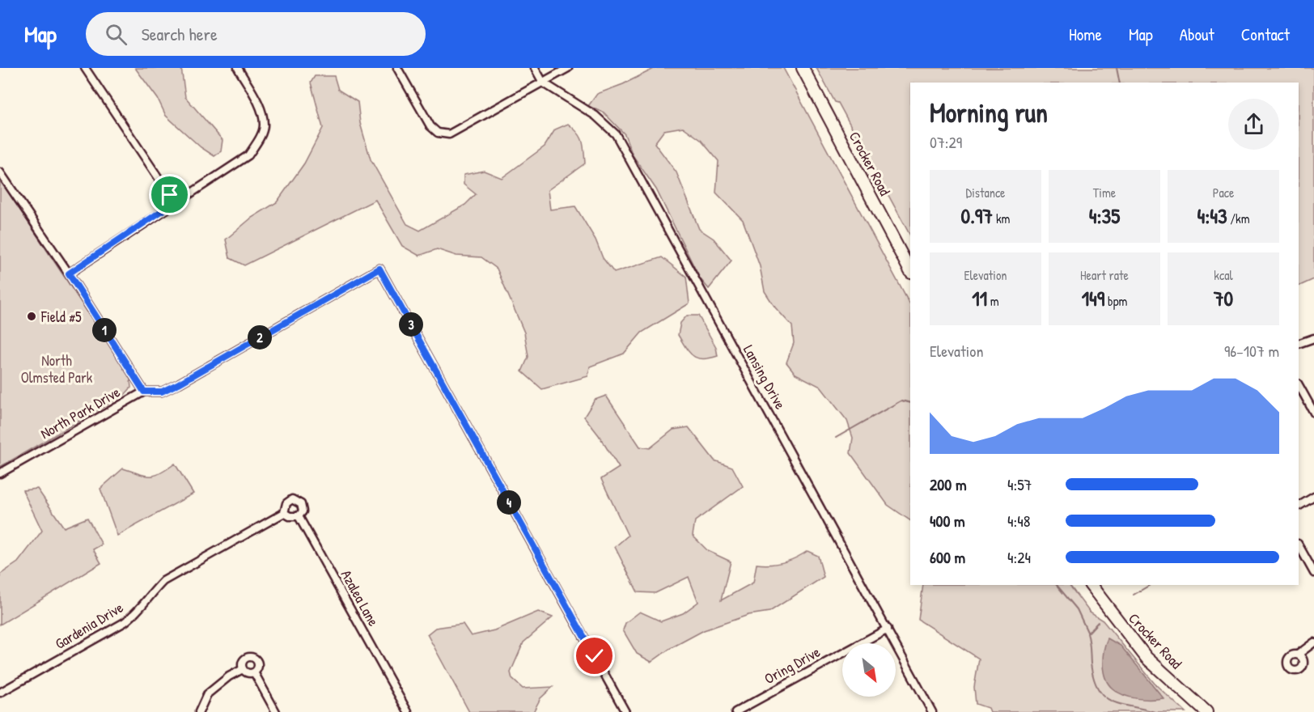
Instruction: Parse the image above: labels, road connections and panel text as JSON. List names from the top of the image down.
{
  "streets": {
    "main road": ["Crocker Road"],
    "street": [
      "Lansing Drive",
      "North Park Drive",
      "Azalea Lane",
      "Gardenia Drive",
      "Oring Drive"
    ]
  },
  "crossings": [
    ["Lansing Drive", "Oring Drive"],
    ["Azalea Lane", "Gardenia Drive"]
  ],
  "parks": ["North Olmsted Park"],
  "places": ["Field #5"],
  "north": "bottom right",
  "page": {
    "header": "Map",
    "search": "Search here",
    "nav": [
      "Home",
      "Map",
      "About",
      "Contact"
    ],
    "heading": ["Morning run", "07:29"],
    "stats": [
      ["Distance", "0.97 km"],
      ["Time", "4:35"],
      ["Pace", "4:43 /km"],
      ["Elevation", "11 m"],
      ["Heart rate", "149 bpm"],
      ["kcal", "70"]
    ],
    "pins": [
      "3",
      "1",
      "2",
      "4"
    ],
    "chart": ["Elevation", "96–107 m"],
    "list": [
      {
        "name": "200 m",
        "note": "4:57"
      },
      {
        "name": "400 m",
        "note": "4:48"
      },
      {
        "name": "600 m",
        "note": "4:24"
      }
    ]
  }
}
